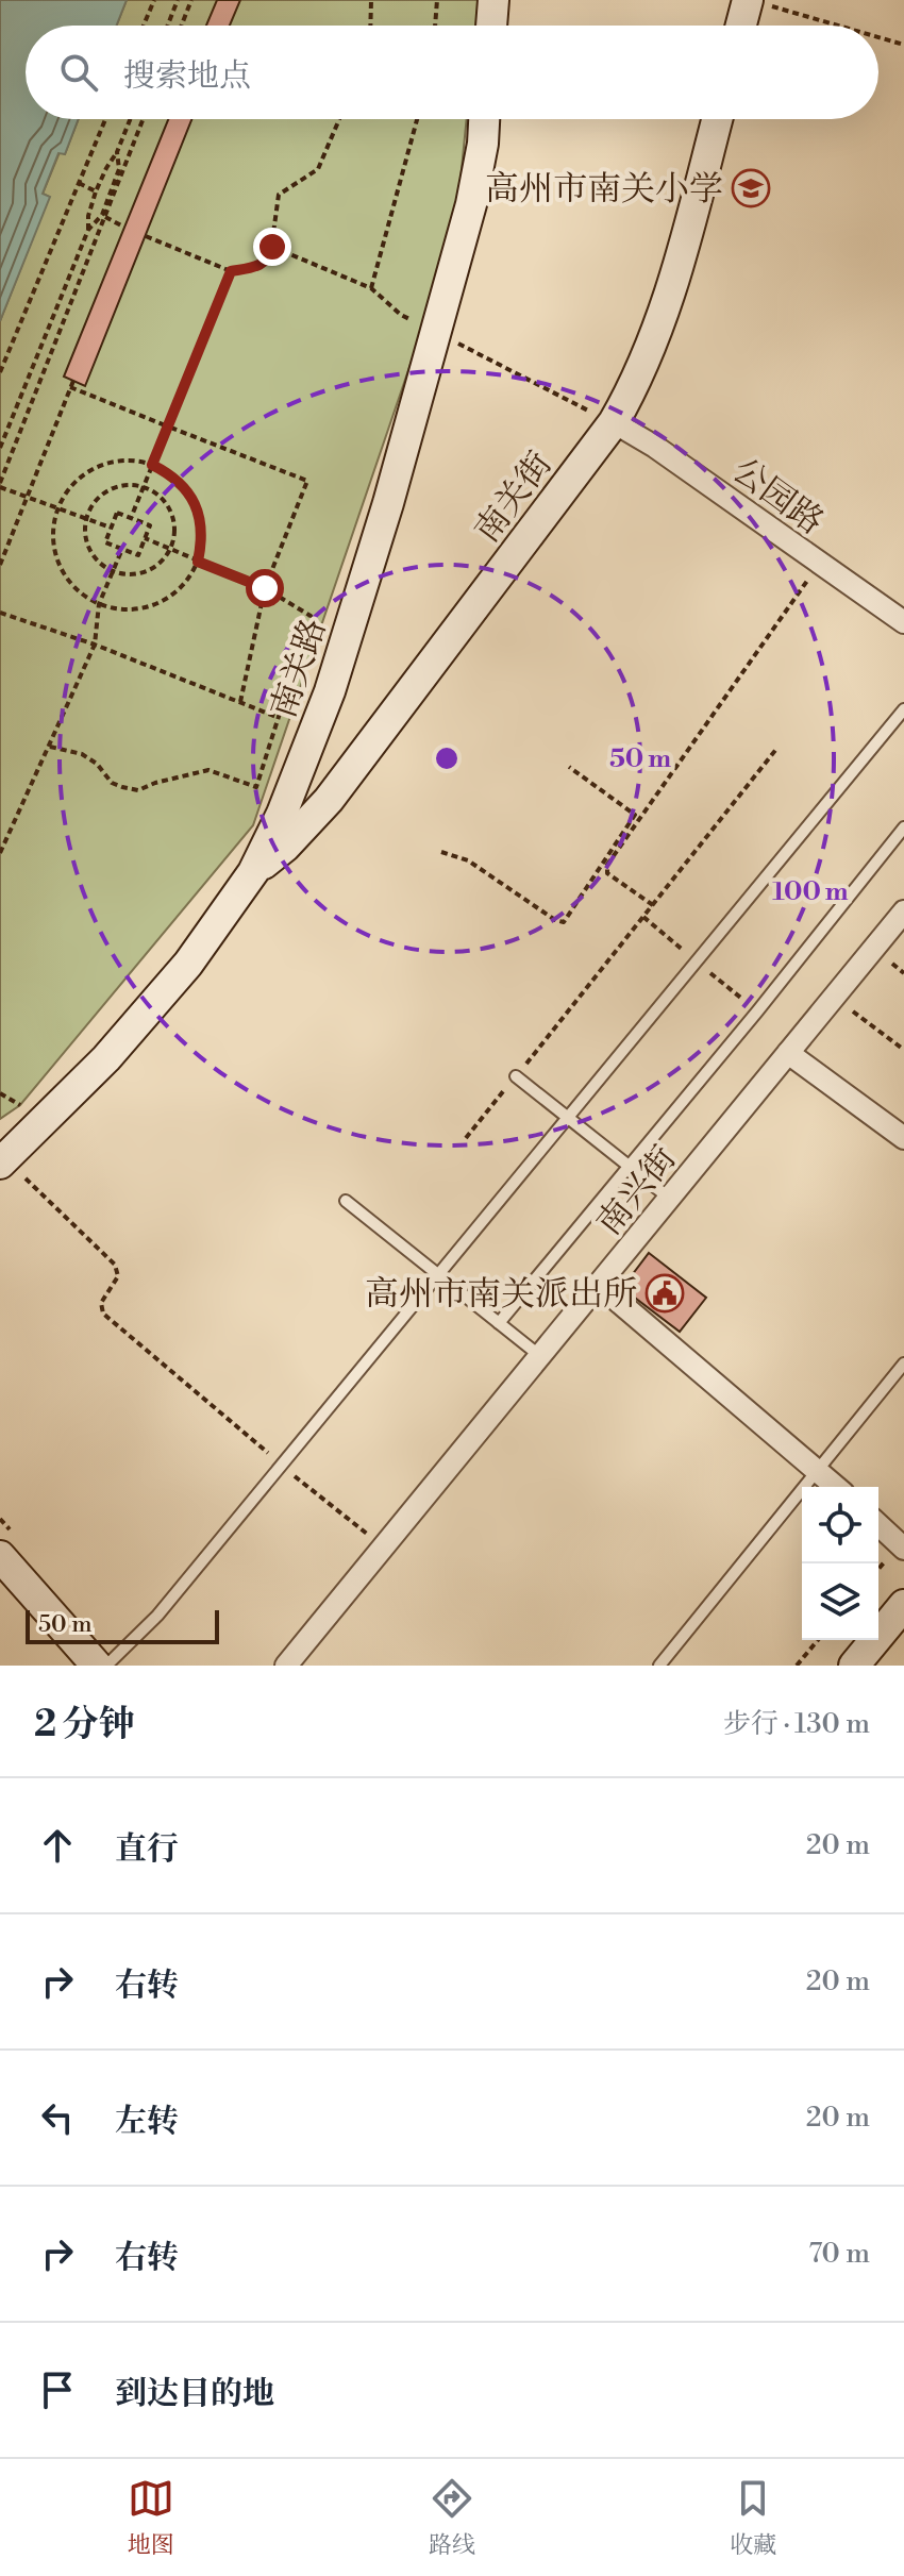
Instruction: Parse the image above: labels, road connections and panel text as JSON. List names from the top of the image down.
{
  "streets": {
    "street": [
      "公园路",
      "南关街",
      "南关路",
      "南兴街"
    ]
  },
  "crossings": [
    ["公园路", "南关街"],
    ["南关街", "南关路"]
  ],
  "places": {
    "school or university": ["高州市南关小学"],
    "public building": ["高州市南关派出所"]
  },
  "scale_bar": "50 m",
  "page": {
    "search": "搜索地点",
    "scale": "50 m",
    "heading": ["2 分钟", "步行 · 130 m"],
    "list": [
      ["直行", "20 m"],
      ["右转", "20 m"],
      ["左转", "20 m"],
      ["右转", "70 m"],
      "到达目的地"
    ],
    "nav": ["地图", "路线", "收藏"]
  },
  "rings": ["50 m", "100 m"]
}
